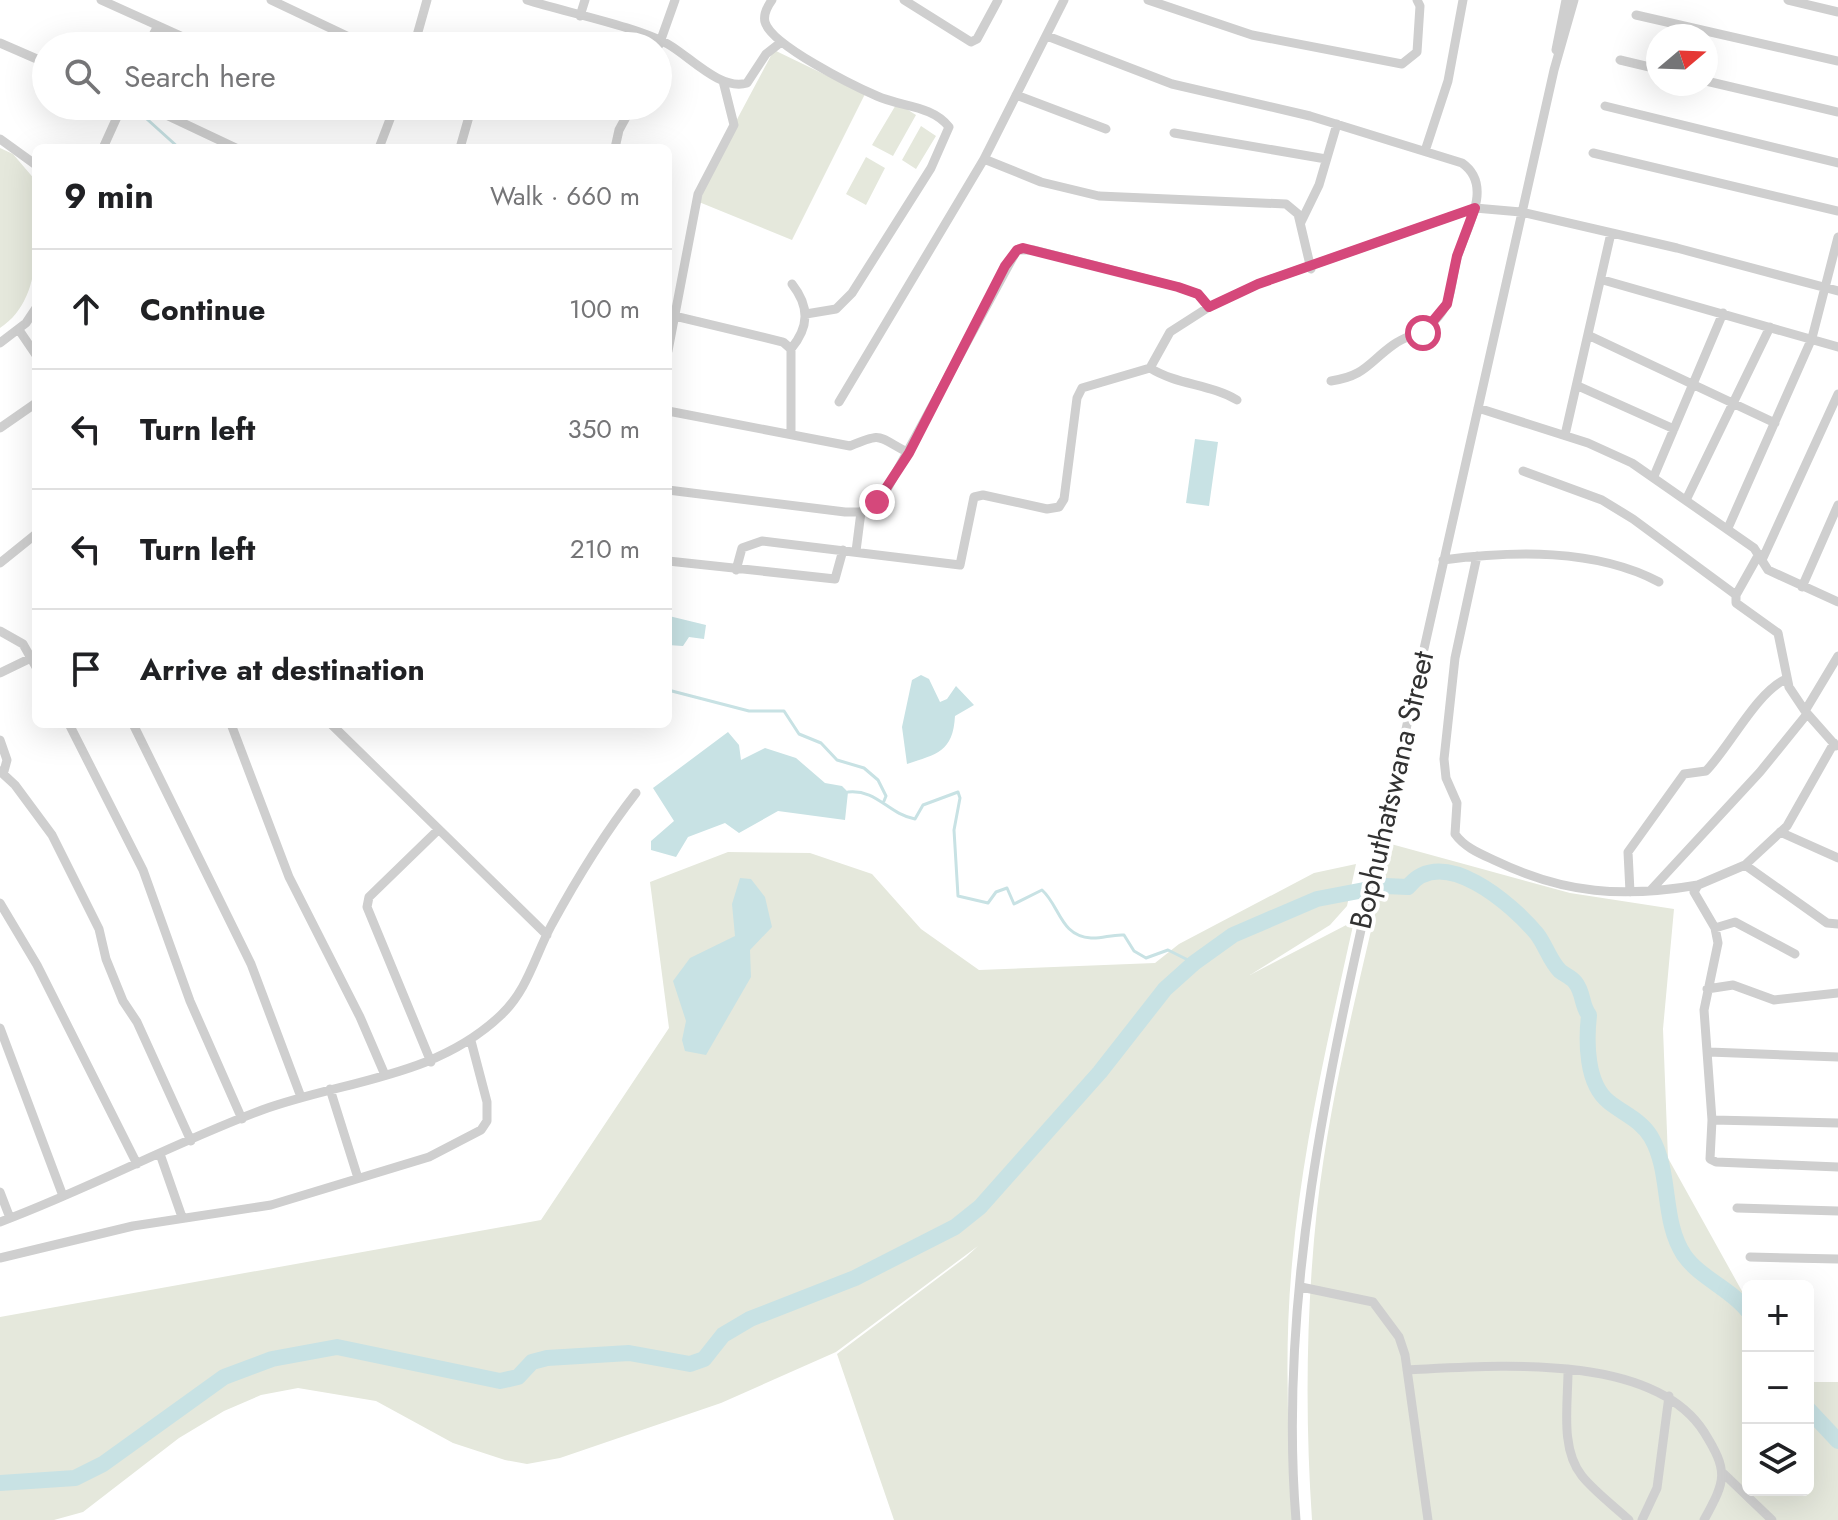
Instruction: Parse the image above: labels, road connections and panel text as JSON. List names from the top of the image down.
{
  "streets": {
    "street": ["Bophuthatswana Street"]
  },
  "north": "right",
  "page": {
    "search": "Search here",
    "heading": ["9 min", "Walk · 660 m"],
    "list": [
      ["Continue", "100 m"],
      ["Turn left", "350 m"],
      ["Turn left", "210 m"],
      "Arrive at destination"
    ],
    "map_buttons": ["+", "−"]
  }
}
